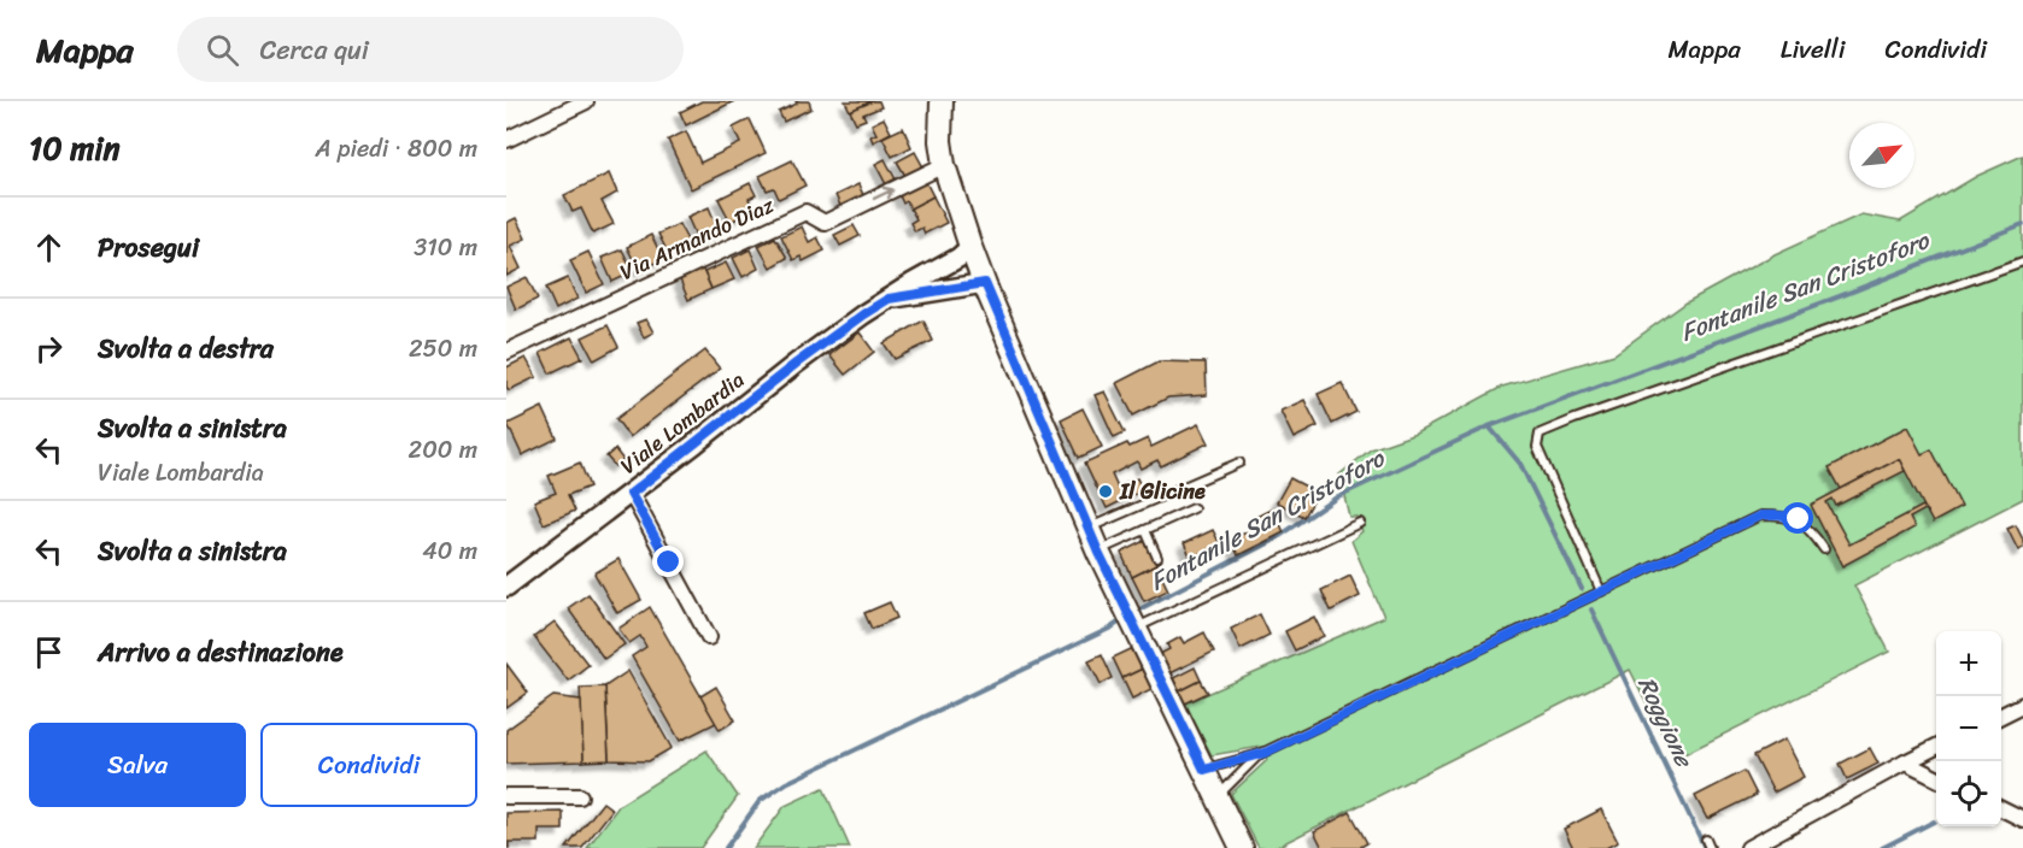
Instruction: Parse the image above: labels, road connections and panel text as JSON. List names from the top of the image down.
{
  "streets": {
    "street": ["Via Armando Diaz", "Viale Lombardia"]
  },
  "one_way": ["Via Armando Diaz"],
  "water": ["Fontanile San Cristoforo", "Roggione"],
  "places": ["Il Glicine"],
  "north": "top right",
  "page": {
    "header": "Mappa",
    "search": "Cerca qui",
    "nav": ["Mappa", "Livelli", "Condividi"],
    "heading": ["10 min", "A piedi · 800 m"],
    "list": [
      ["Prosegui", "310 m"],
      ["Svolta a destra", "250 m"],
      ["Svolta a sinistra", "Viale Lombardia", "200 m"],
      ["Svolta a sinistra", "40 m"],
      "Arrivo a destinazione"
    ],
    "map_buttons": ["+", "−"],
    "buttons": ["Salva", "Condividi"]
  }
}
